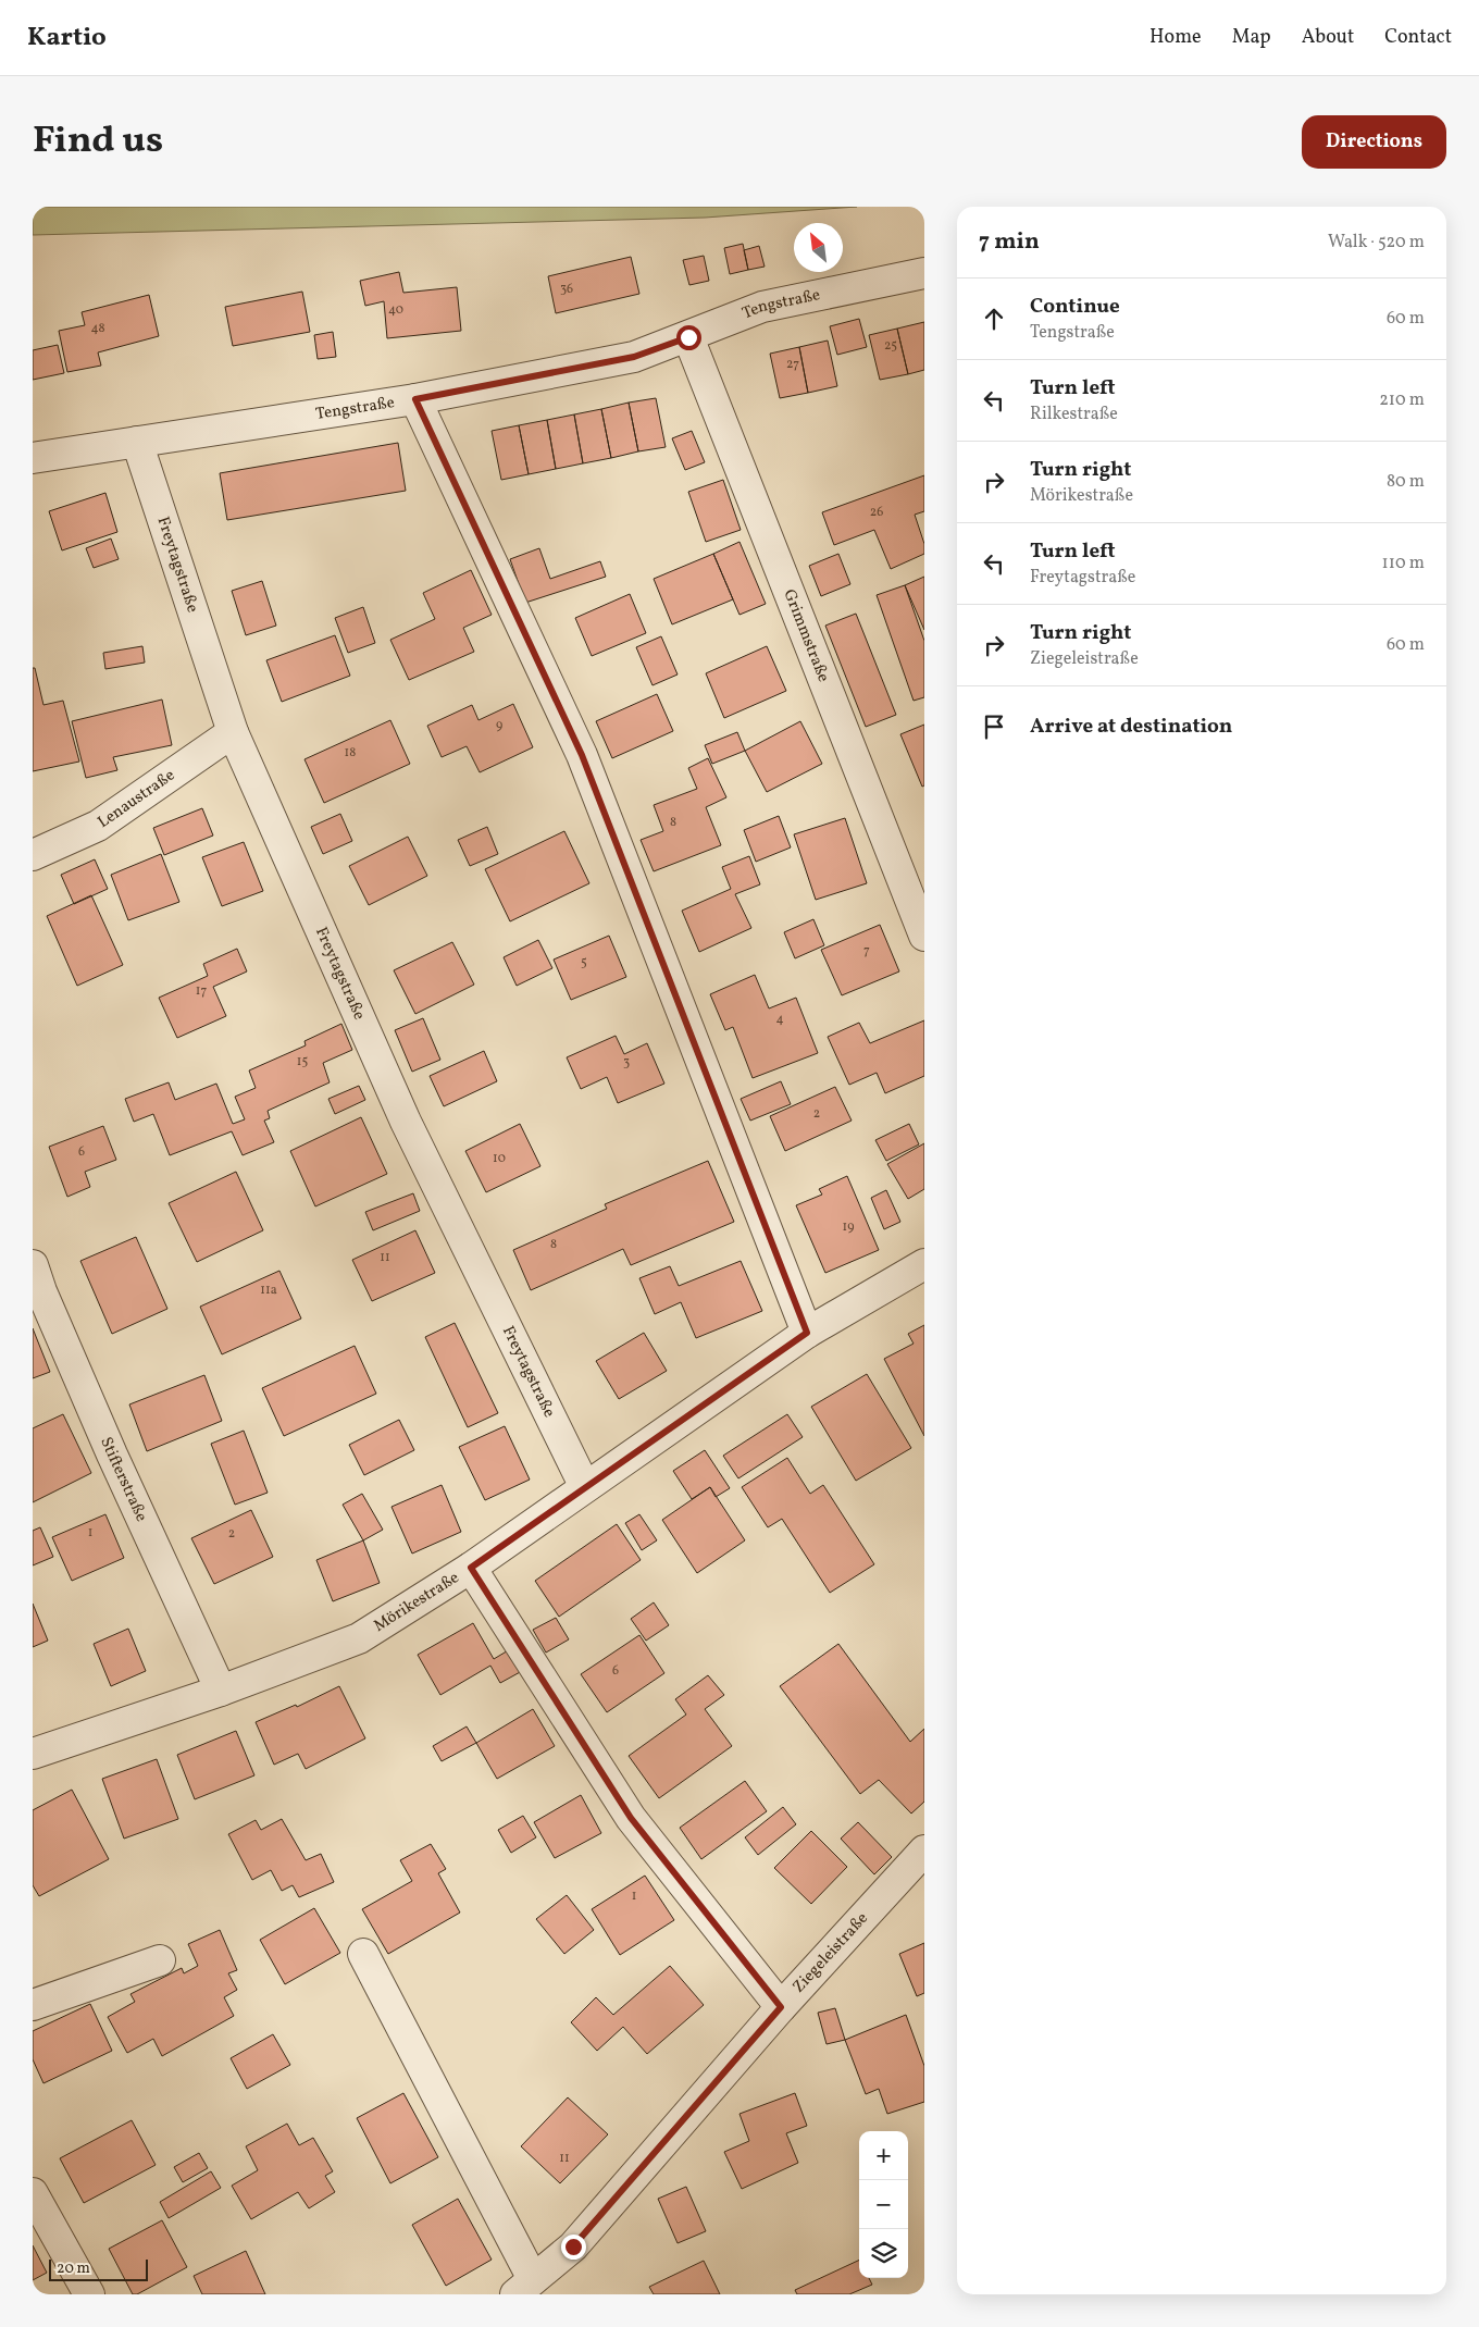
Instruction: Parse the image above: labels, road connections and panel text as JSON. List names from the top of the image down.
{
  "streets": {
    "street": [
      "Tengstraße",
      "Freytagstraße",
      "Grimmstraße",
      "Lenaustraße",
      "Stifterstraße",
      "Mörikestraße",
      "Ziegeleistraße"
    ]
  },
  "crossings": [
    ["Tengstraße", "Freytagstraße"],
    ["Tengstraße", "Grimmstraße"],
    ["Freytagstraße", "Lenaustraße"],
    ["Freytagstraße", "Mörikestraße"],
    ["Stifterstraße", "Mörikestraße"]
  ],
  "house_numbers": [
    "36",
    "40",
    "48",
    "25",
    "27",
    "26",
    "9",
    "18",
    "8",
    "7",
    "5",
    "17",
    "4",
    "15",
    "3",
    "2",
    "6",
    "10",
    "19",
    "8",
    "11",
    "11a",
    "1",
    "2",
    "6",
    "1",
    "11"
  ],
  "scale_bar": "20 m",
  "north": "top left",
  "page": {
    "header": "Kartio",
    "nav": [
      "Home",
      "Map",
      "About",
      "Contact"
    ],
    "title": "Find us",
    "buttons": "Directions",
    "heading": ["7 min", "Walk · 520 m"],
    "list": [
      ["Continue", "Tengstraße", "60 m"],
      ["Turn left", "Rilkestraße", "210 m"],
      ["Turn right", "Mörikestraße", "80 m"],
      ["Turn left", "Freytagstraße", "110 m"],
      ["Turn right", "Ziegeleistraße", "60 m"],
      "Arrive at destination"
    ],
    "map_buttons": ["+", "−"],
    "scale": "20 m"
  }
}
